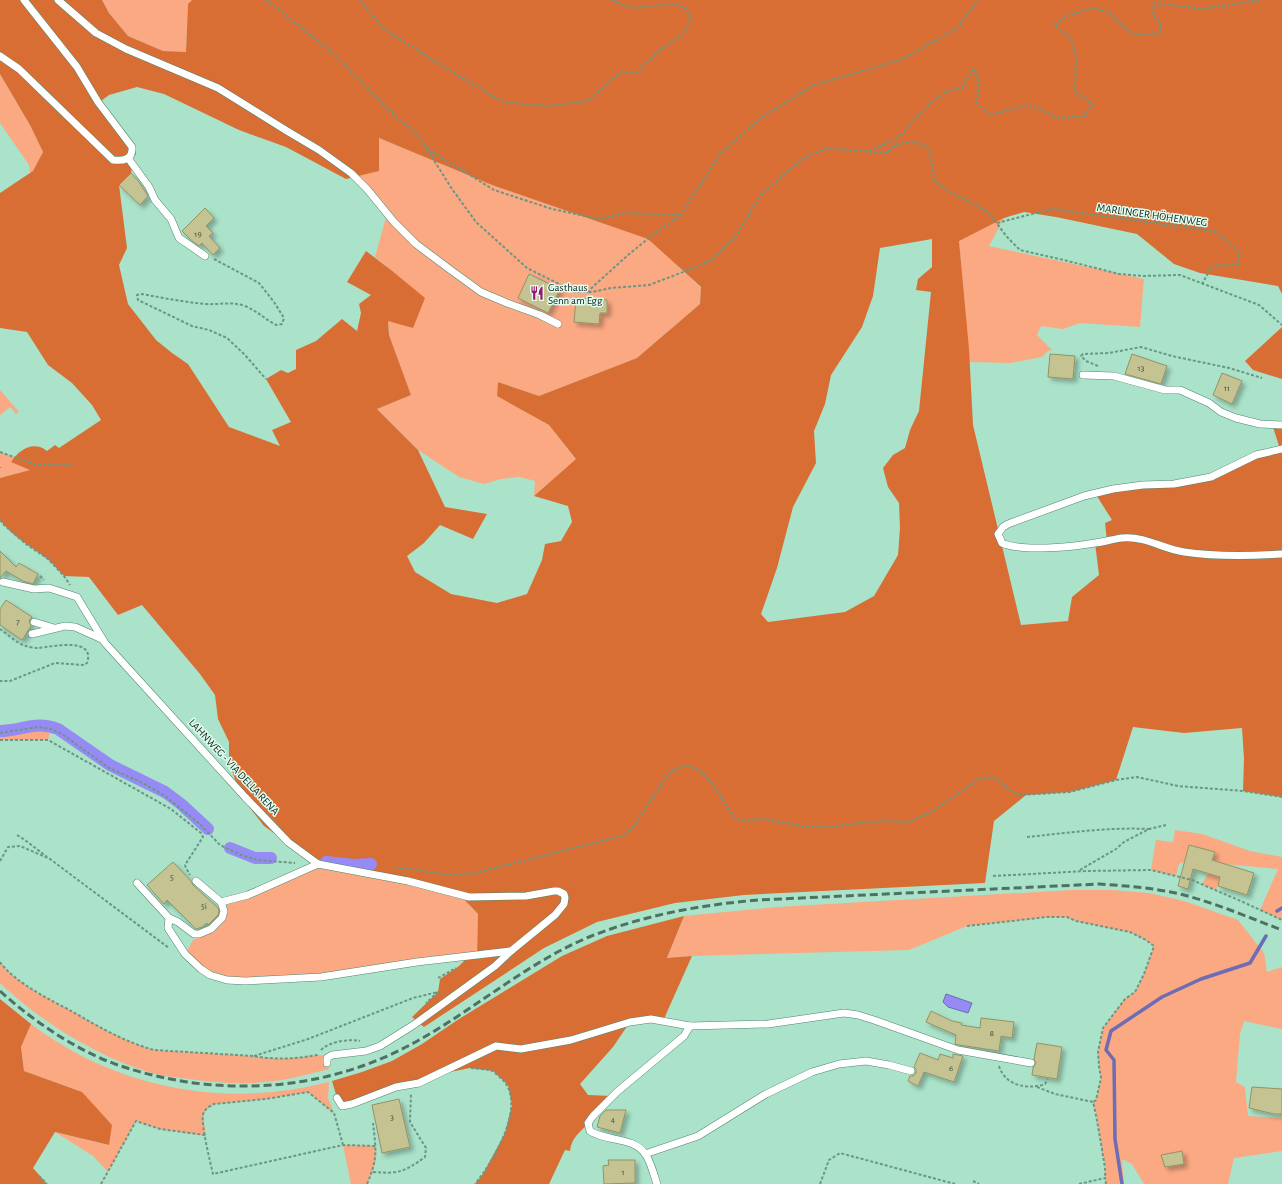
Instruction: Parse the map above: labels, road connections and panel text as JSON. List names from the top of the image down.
{
  "streets": {
    "lane": ["LAHNWEG - VIA DELLA RENA"],
    "path": ["MARLINGER HÖHENWEG"]
  },
  "places": {
    "restaurant": ["Gasthaus Senn am Egg"]
  },
  "house_numbers": [
    "19",
    "13",
    "11",
    "7",
    "5",
    "5i",
    "8",
    "6",
    "3",
    "4",
    "1"
  ]
}
